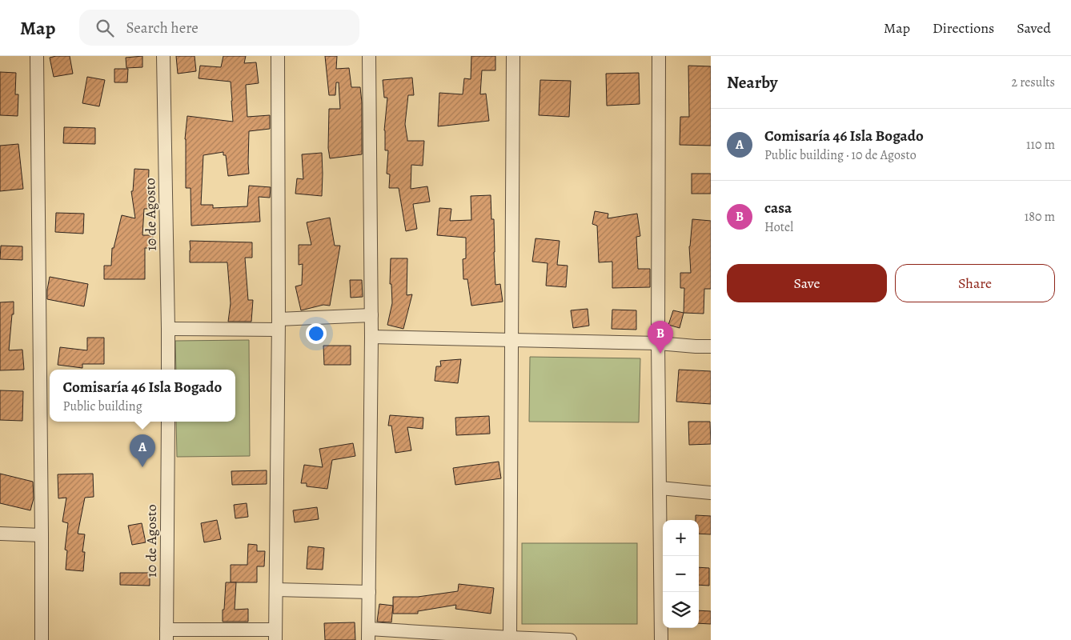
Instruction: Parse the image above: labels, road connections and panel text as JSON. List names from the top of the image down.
{
  "streets": {
    "street": ["10 de Agosto"]
  },
  "page": {
    "header": "Map",
    "search": "Search here",
    "nav": ["Map", "Directions", "Saved"],
    "heading": ["Nearby", "2 results"],
    "list": [
      {
        "mark": "A",
        "name": "Comisaría 46 Isla Bogado",
        "note": "Public building · 10 de Agosto",
        "value": "110 m"
      },
      {
        "mark": "B",
        "name": "casa",
        "note": "Hotel",
        "value": "180 m"
      }
    ],
    "buttons": ["Save", "Share"],
    "pins": ["B", "A"],
    "popup": ["Comisaría 46 Isla Bogado", "Public building"],
    "map_buttons": ["+", "−"]
  }
}
